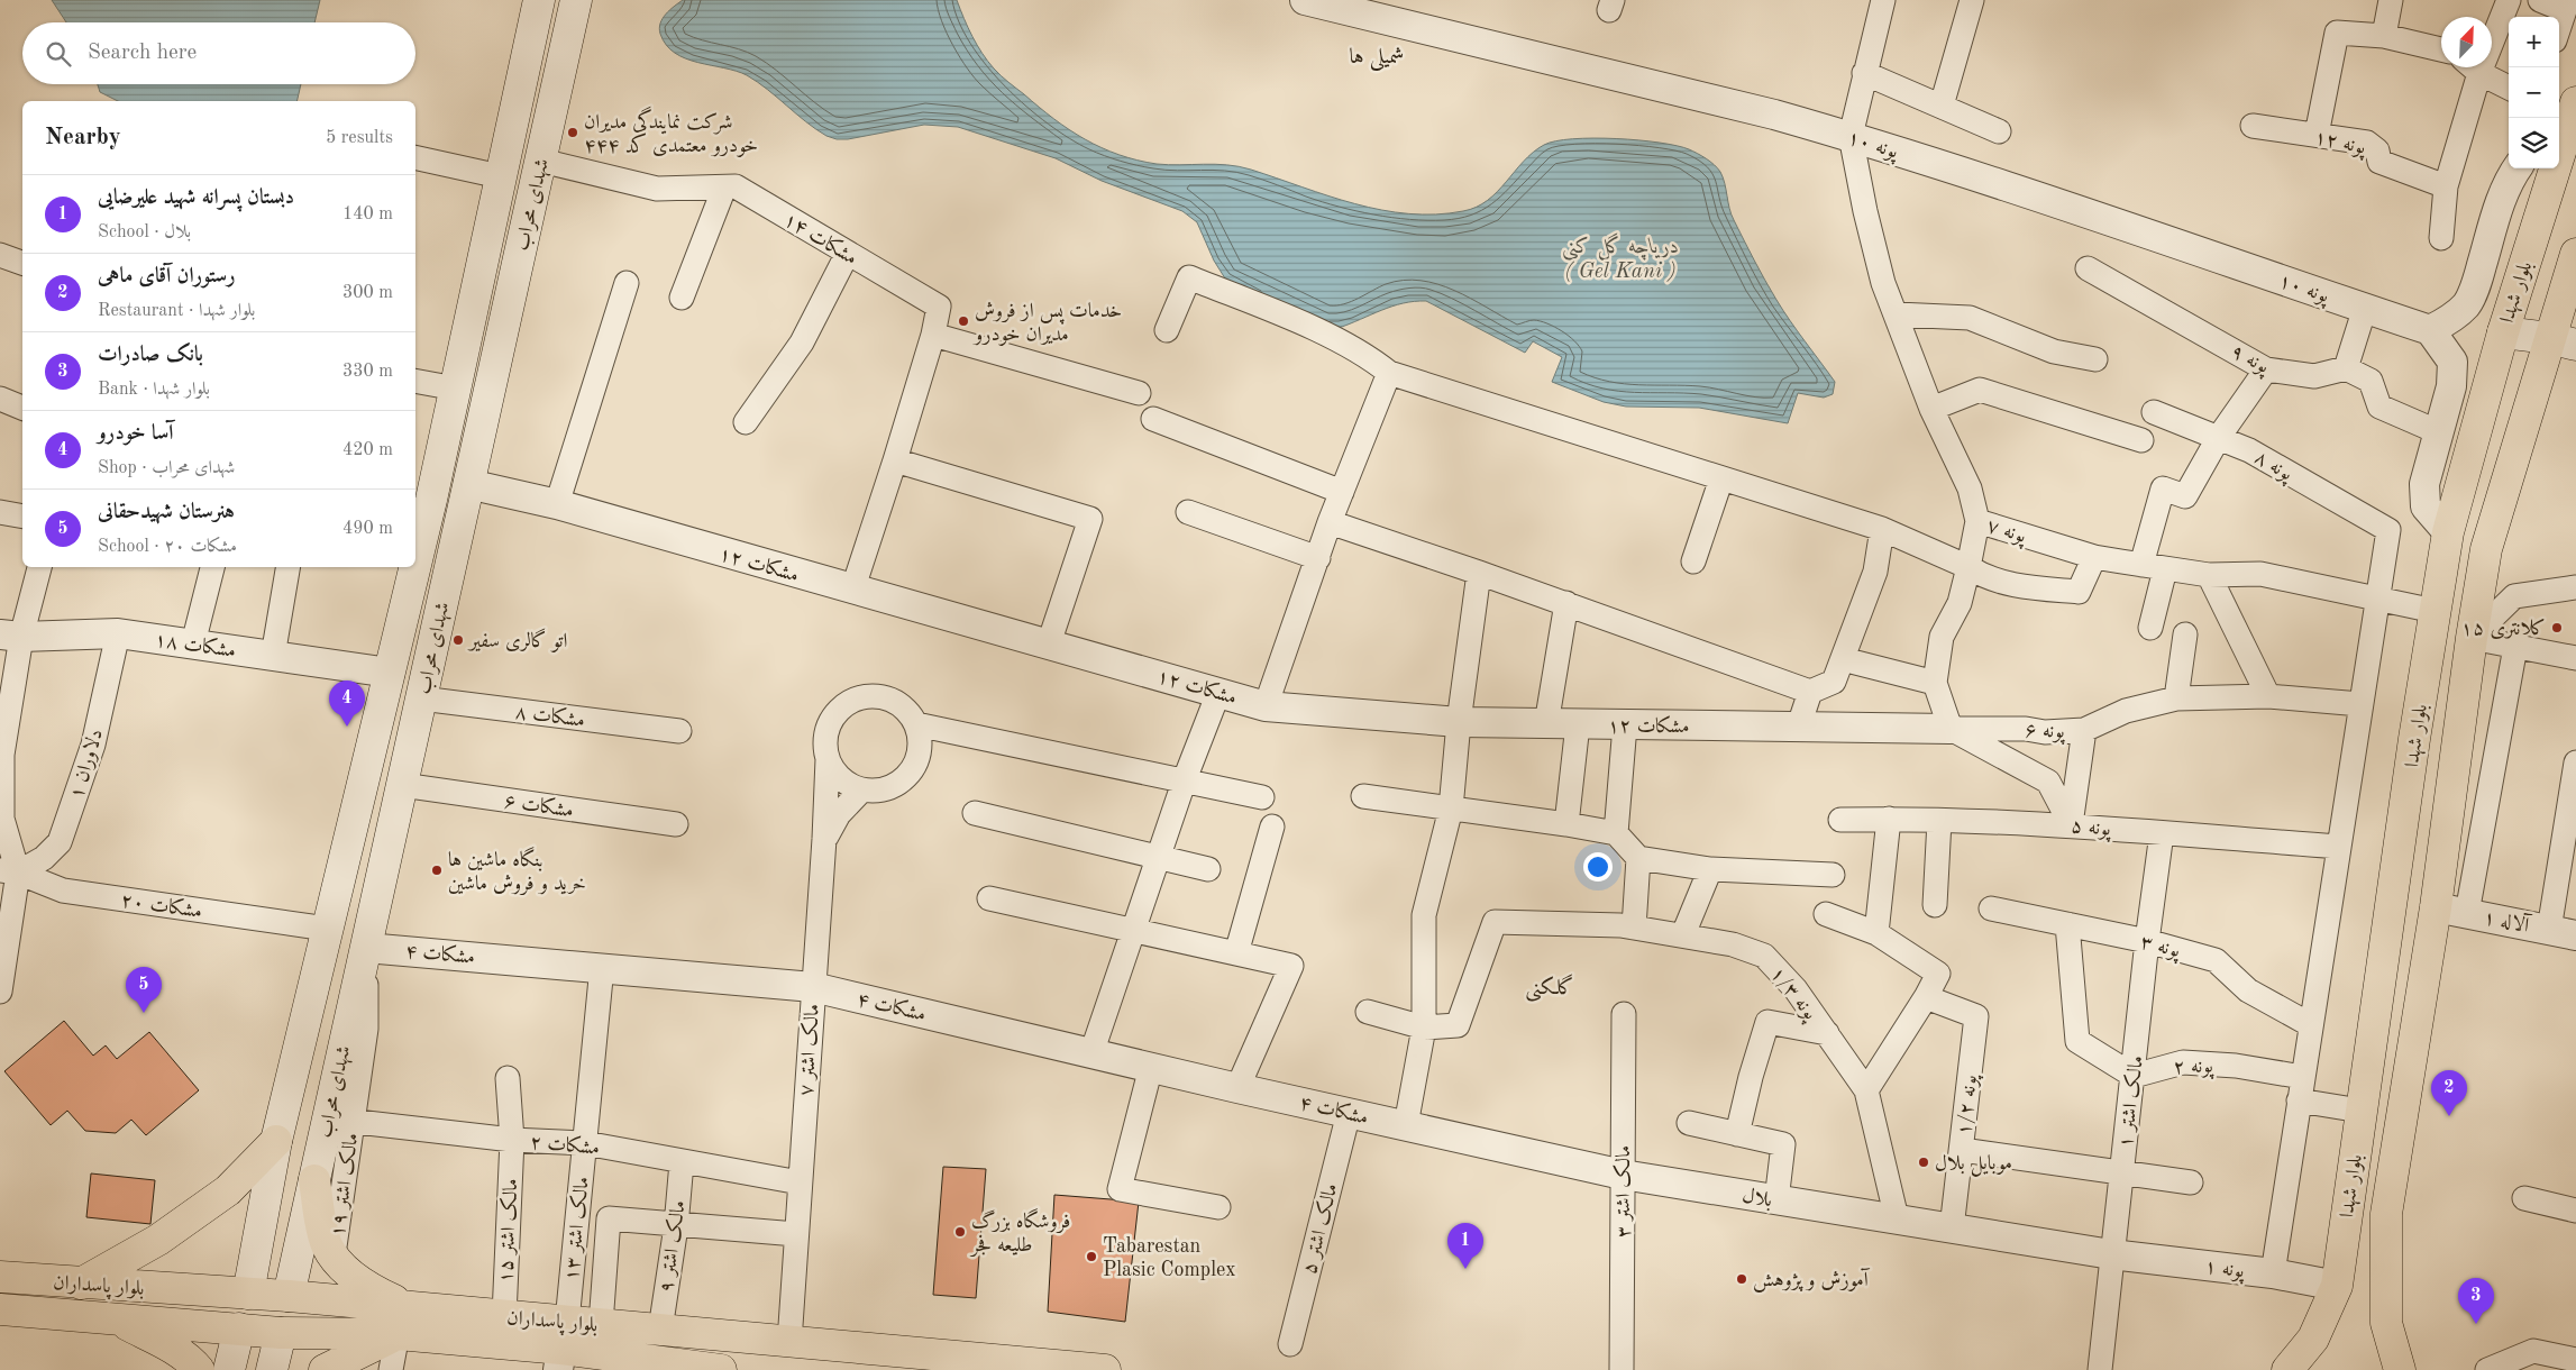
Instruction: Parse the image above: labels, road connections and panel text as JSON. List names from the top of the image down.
{
  "streets": {
    "main road": ["شهدای محراب", "بلوار شهدا", "بلوار پاسداران"],
    "street": [
      "پونه ۱۲",
      "پونه ۱۰",
      "مشکات ۱۴",
      "پونه ۹",
      "پونه ۸",
      "پونه ۷",
      "مشکات ۱۲",
      "مشکات ۱۸",
      "مشکات ۸",
      "پونه ۶",
      "دلاوران ۱",
      "مشکات ۶",
      "پونه ۵",
      "مشکات ۲۰",
      "آلاله ۱",
      "پونه ۳",
      "مشکات ۴",
      "پونه ۱/۳",
      "مالک اشتر ۷",
      "پونه ۲",
      "مالک اشتر ۱",
      "پونه ۱/۲",
      "مشکات ۲",
      "مالک اشتر ۱۹",
      "مالک اشتر ۳",
      "بلال",
      "مالک اشتر ۱۳",
      "مالک اشتر ۵",
      "مالک اشتر ۱۵",
      "مالک اشتر ۹",
      "پونه ۱"
    ]
  },
  "crossings": [
    ["پونه ۱۰", "پونه ۷"],
    ["شهدای محراب", "مشکات ۱۴"],
    ["شهدای محراب", "مشکات ۱۲"],
    ["شهدای محراب", "مشکات ۱۸"],
    ["شهدای محراب", "مشکات ۸"],
    ["شهدای محراب", "مشکات ۶"],
    ["شهدای محراب", "مشکات ۲۰"],
    ["شهدای محراب", "مشکات ۴"],
    ["شهدای محراب", "مشکات ۲"],
    ["شهدای محراب", "مالک اشتر ۱۹"],
    ["شهدای محراب", "بلوار پاسداران"],
    ["مشکات ۱۴", "مشکات ۱۲"],
    ["بلوار شهدا", "پونه ۷"],
    ["بلوار شهدا", "آلاله ۱"],
    ["بلوار شهدا", "پونه ۲"],
    ["بلوار شهدا", "پونه ۱"],
    ["پونه ۸", "پونه ۷"],
    ["مشکات ۱۲", "پونه ۶"],
    ["مشکات ۱۸", "دلاوران ۱"],
    ["دلاوران ۱", "مشکات ۲۰"],
    ["پونه ۵", "مالک اشتر ۱"],
    ["پونه ۳", "مالک اشتر ۱"],
    ["مشکات ۴", "مالک اشتر ۷"],
    ["مشکات ۴", "بلال"],
    ["مشکات ۴", "مالک اشتر ۱۳"],
    ["مشکات ۴", "مالک اشتر ۵"],
    ["پونه ۱/۳", "بلال"],
    ["مالک اشتر ۷", "مشکات ۲"],
    ["مالک اشتر ۷", "بلوار پاسداران"],
    ["پونه ۲", "مالک اشتر ۱"],
    ["مالک اشتر ۱", "بلال"],
    ["مالک اشتر ۱", "پونه ۱"],
    ["پونه ۱/۲", "بلال"],
    ["مشکات ۲", "مالک اشتر ۱۹"],
    ["مشکات ۲", "مالک اشتر ۱۳"],
    ["مشکات ۲", "مالک اشتر ۱۵"],
    ["مشکات ۲", "مالک اشتر ۹"],
    ["مالک اشتر ۳", "بلال"],
    ["بلال", "پونه ۱"],
    ["مالک اشتر ۱۳", "بلوار پاسداران"],
    ["مالک اشتر ۱۵", "بلوار پاسداران"],
    ["مالک اشتر ۹", "بلوار پاسداران"]
  ],
  "districts": ["شمیلی ها", "گلکنی"],
  "water": ["دریاچه گل کنی ( Gel Kani )"],
  "places": [
    "شرکت نمایندگی مدیران خودرو معتمدی کد ۴۴۴",
    "خدمات پس از فروش مدیران خودرو",
    "کلانتری ۱۵",
    "اتو گالری سفیر",
    "بنگاه ماشین ها خرید و فروش ماشین",
    "موبایل بلال",
    "فروشگاه بزرگ طلیعه فجر",
    "Tabarestan Plasic Complex",
    "آموزش و پژوهش"
  ],
  "north": "top right",
  "page": {
    "map_buttons": ["+", "−"],
    "search": "Search here",
    "heading": ["Nearby", "5 results"],
    "list": [
      {
        "mark": "1",
        "name": "دبستان پسرانه شهید علیرضایی",
        "note": "School · بلال",
        "value": "140 m"
      },
      {
        "mark": "2",
        "name": "رستوران آقای ماهی",
        "note": "Restaurant · بلوار شهدا",
        "value": "300 m"
      },
      {
        "mark": "3",
        "name": "بانک صادرات",
        "note": "Bank · بلوار شهدا",
        "value": "330 m"
      },
      {
        "mark": "4",
        "name": "آسا خودرو",
        "note": "Shop · شهدای محراب",
        "value": "420 m"
      },
      {
        "mark": "5",
        "name": "هنرستان شهیدحقانی",
        "note": "School · مشکات ۲۰",
        "value": "490 m"
      }
    ],
    "pins": [
      "4",
      "5",
      "2",
      "1",
      "3"
    ]
  }
}
